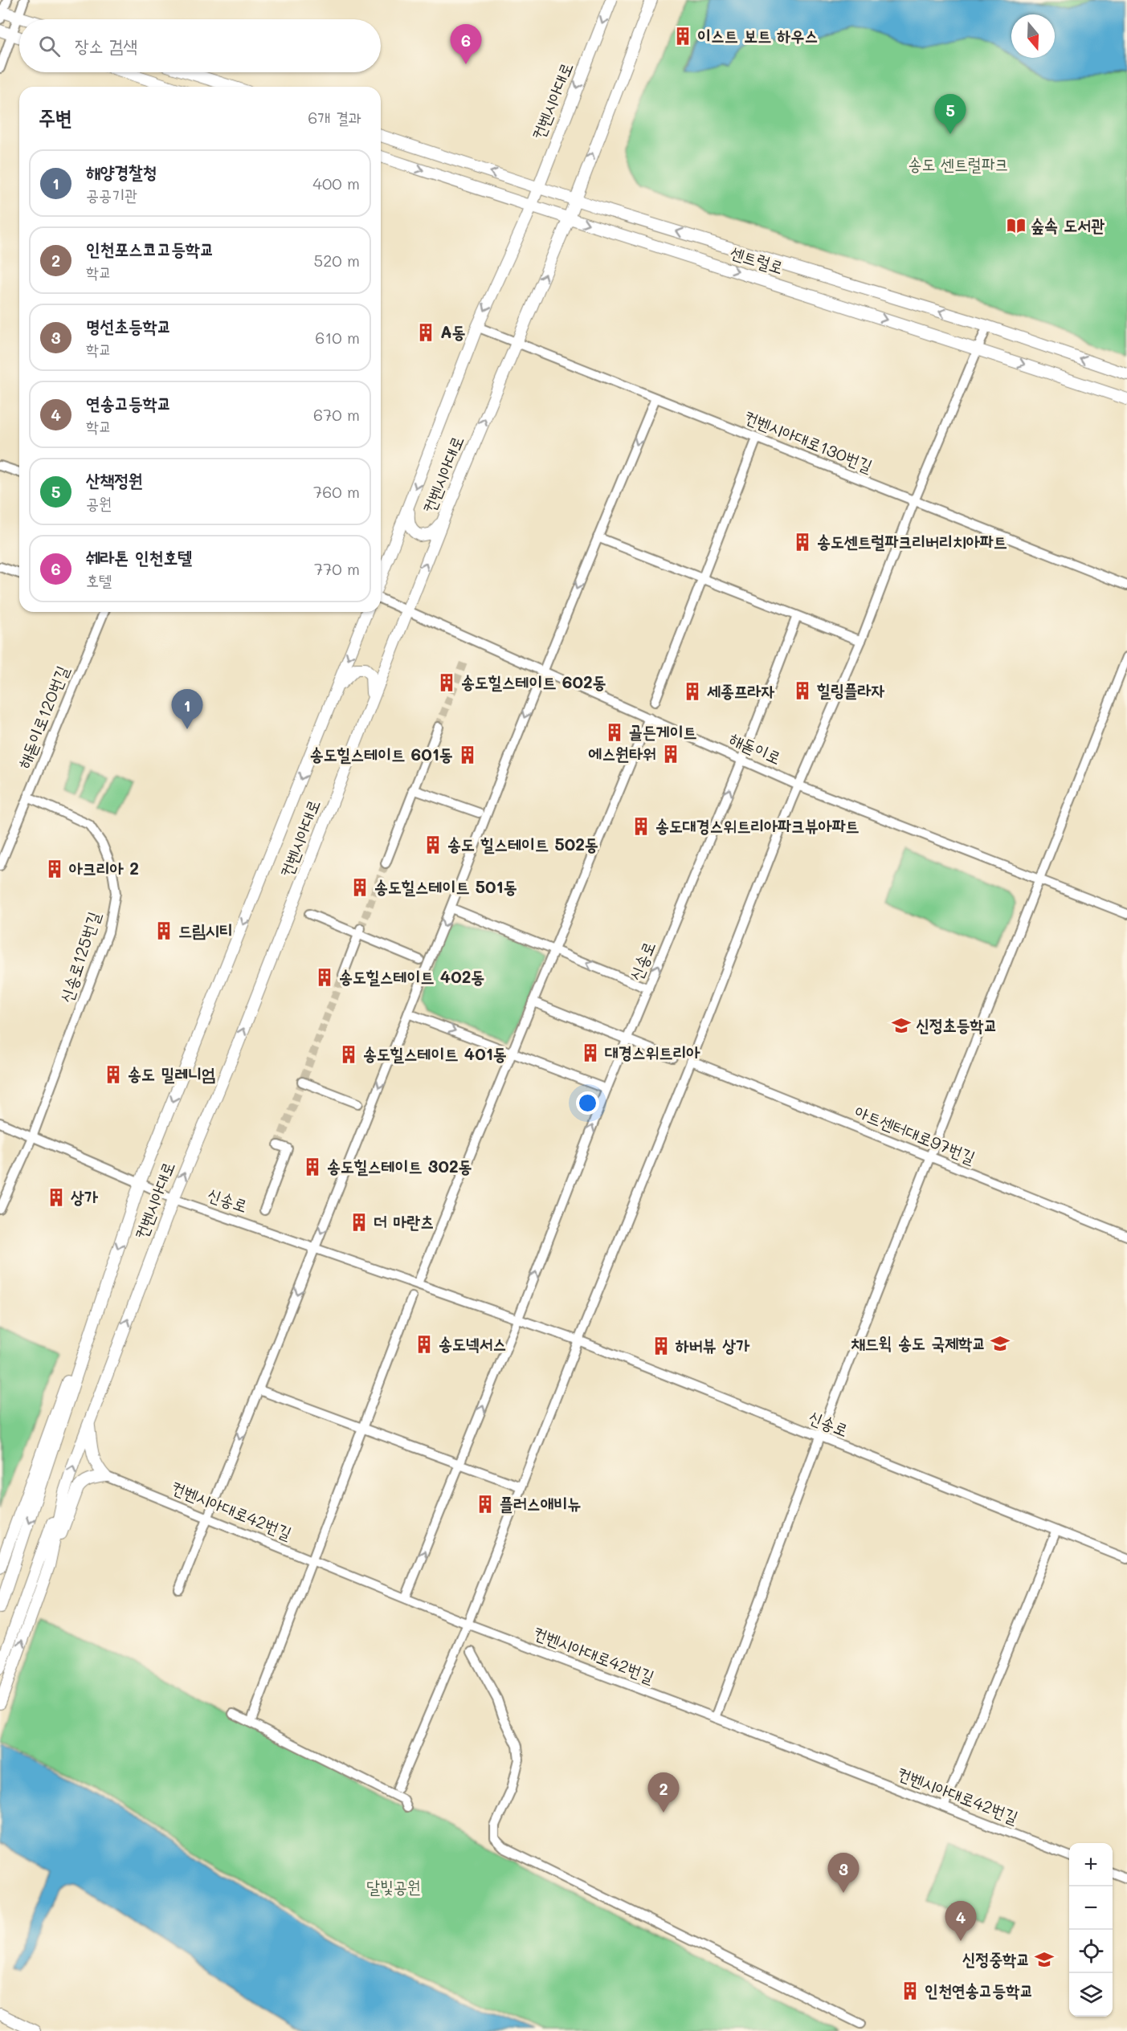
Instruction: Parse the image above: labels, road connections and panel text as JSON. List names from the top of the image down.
{
  "streets": {
    "main road": ["컨벤시아대로", "센트럴로"],
    "street": [
      "컨벤시아대로130번길",
      "해돋이로120번길",
      "해돋이로",
      "신송로125번길",
      "신송로",
      "아트센터대로97번길",
      "컨벤시아대로42번길"
    ]
  },
  "crossings": [
    ["컨벤시아대로", "센트럴로"],
    ["컨벤시아대로", "컨벤시아대로130번길"],
    ["컨벤시아대로", "해돋이로"],
    ["컨벤시아대로", "신송로"],
    ["해돋이로120번길", "신송로125번길"],
    ["해돋이로", "신송로"],
    ["신송로125번길", "신송로"]
  ],
  "parks": ["송도 센트럴파크", "달빛공원"],
  "places": {
    "building": [
      "이스트 보트 하우스",
      "A동",
      "송도센트럴파크리버리치아파트",
      "송도힐스테이트 602동",
      "힐링플라자",
      "세종프라자",
      "골든게이트",
      "에스원타워",
      "송도힐스테이트 601동",
      "송도대경스위트리아파크뷰아파트",
      "송도 힐스테이트 502동",
      "아크리아 2",
      "송도힐스테이트 501동",
      "드림시티",
      "송도힐스테이트 402동",
      "대경스위트리아",
      "송도힐스테이트 401동",
      "송도 밀레니엄",
      "송도힐스테이트 302동",
      "상가",
      "더 마란츠",
      "송도넥서스",
      "하버뷰 상가",
      "플러스애비뉴",
      "인천연송고등학교"
    ],
    "library": ["숲속 도서관"],
    "school or university": ["신정초등학교", "채드윅 송도 국제학교", "신정중학교"]
  },
  "north": "bottom",
  "page": {
    "search": "장소 검색",
    "pins": [
      "6",
      "5",
      "1",
      "2",
      "3",
      "4"
    ],
    "heading": ["주변", "6개 결과"],
    "list": [
      {
        "mark": "1",
        "name": "해양경찰청",
        "note": "공공기관",
        "value": "400 m"
      },
      {
        "mark": "2",
        "name": "인천포스코고등학교",
        "note": "학교",
        "value": "520 m"
      },
      {
        "mark": "3",
        "name": "명선초등학교",
        "note": "학교",
        "value": "610 m"
      },
      {
        "mark": "4",
        "name": "연송고등학교",
        "note": "학교",
        "value": "670 m"
      },
      {
        "mark": "5",
        "name": "산책정원",
        "note": "공원",
        "value": "760 m"
      },
      {
        "mark": "6",
        "name": "쉐라톤 인천호텔",
        "note": "호텔",
        "value": "770 m"
      }
    ],
    "map_buttons": ["+", "−"]
  }
}
